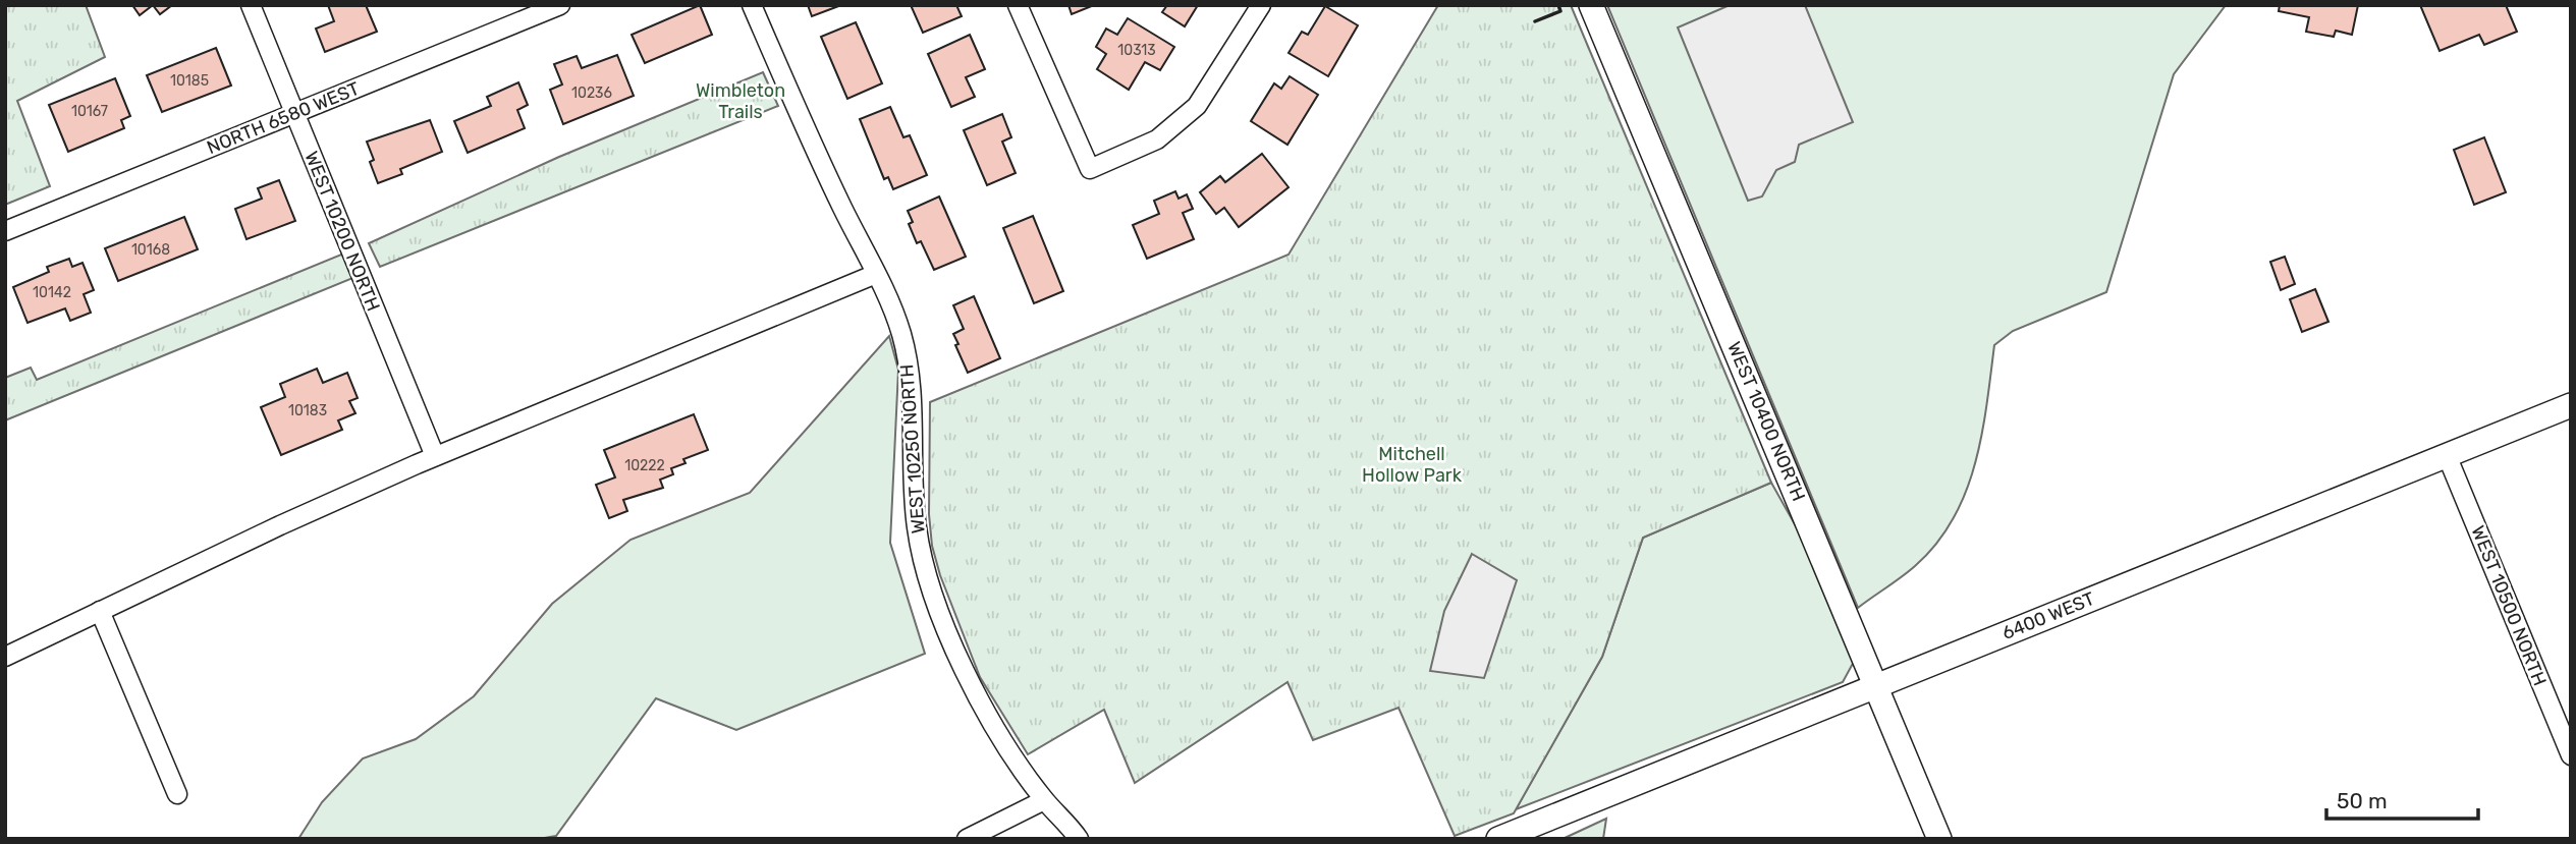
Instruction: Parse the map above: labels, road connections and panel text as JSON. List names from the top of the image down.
{
  "streets": {
    "street": [
      "NORTH 6580 WEST",
      "WEST 10200 NORTH",
      "WEST 10400 NORTH",
      "WEST 10250 NORTH",
      "WEST 10500 NORTH",
      "6400 WEST"
    ]
  },
  "crossings": [
    ["NORTH 6580 WEST", "WEST 10200 NORTH"],
    ["WEST 10400 NORTH", "6400 WEST"],
    ["WEST 10500 NORTH", "6400 WEST"]
  ],
  "parks": ["Wimbleton Trails", "Mitchell Hollow Park"],
  "house_numbers": [
    "10313",
    "10185",
    "10236",
    "10167",
    "10168",
    "10142",
    "10183",
    "10222"
  ],
  "scale_bar": "50 m"
}
